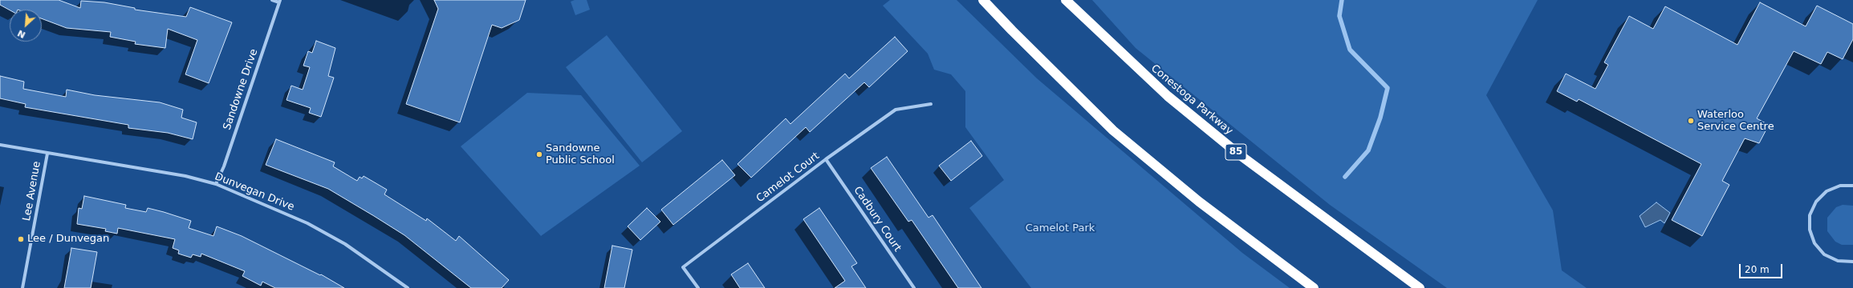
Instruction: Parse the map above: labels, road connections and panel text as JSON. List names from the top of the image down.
{
  "streets": {
    "highway": ["Conestoga Parkway", "85"],
    "street": [
      "Sandowne Drive",
      "Camelot Court",
      "Lee Avenue",
      "Dunvegan Drive",
      "Cadbury Court"
    ]
  },
  "crossings": [
    ["Sandowne Drive", "Dunvegan Drive"],
    ["Camelot Court", "Cadbury Court"],
    ["Lee Avenue", "Dunvegan Drive"]
  ],
  "parks": ["Camelot Park"],
  "places": ["Waterloo Service Centre", "Sandowne Public School", "Lee / Dunvegan"],
  "scale_bar": "20 m",
  "north": "bottom left"
}
